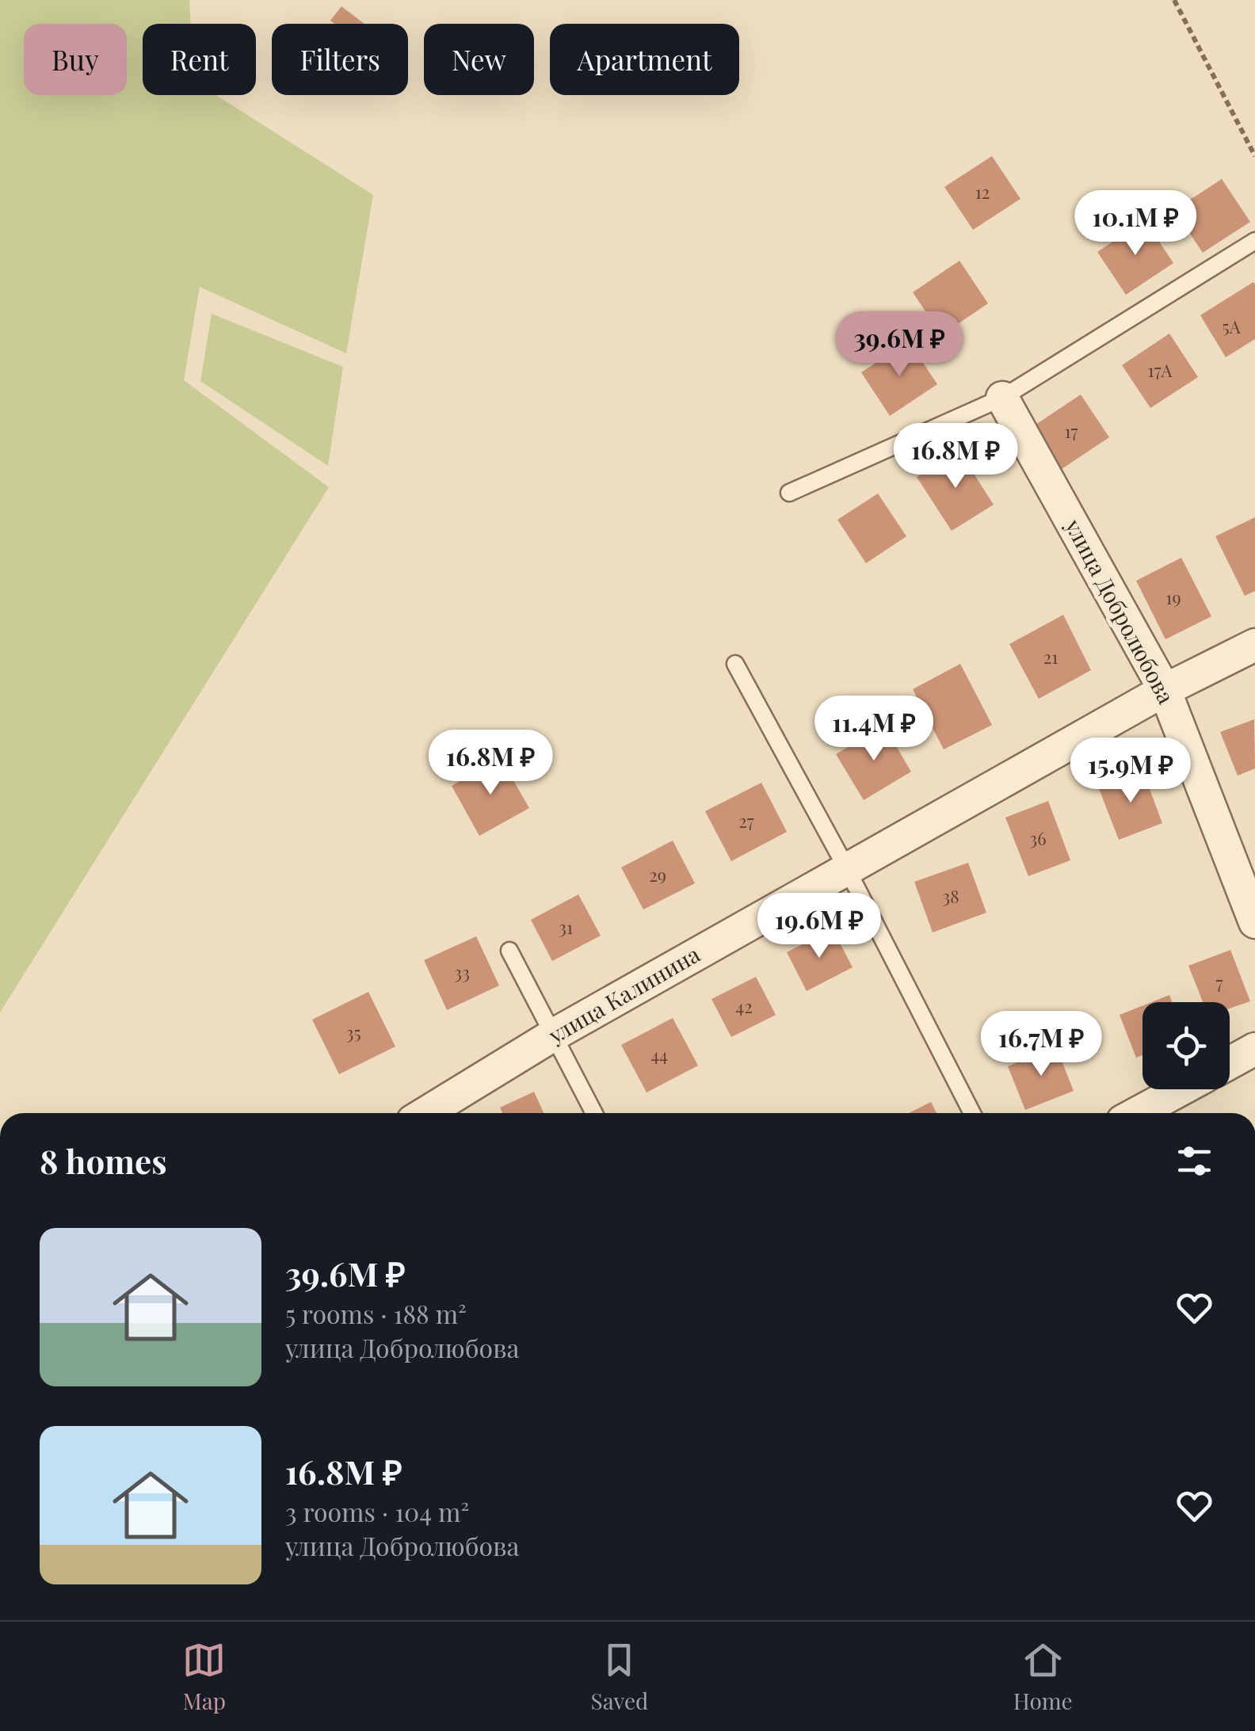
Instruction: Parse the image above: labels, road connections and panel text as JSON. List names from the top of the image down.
{
  "streets": {
    "street": ["улица Добролюбова", "улица Калинина"]
  },
  "crossings": [
    ["улица Добролюбова", "улица Калинина"]
  ],
  "house_numbers": [
    "12",
    "5А",
    "17А",
    "17",
    "19",
    "21",
    "27",
    "36",
    "29",
    "38",
    "31",
    "33",
    "7",
    "42",
    "35",
    "44"
  ],
  "page": {
    "chip": [
      "Buy",
      "Rent",
      "Filters",
      "New",
      "Apartment"
    ],
    "price": [
      "10.1M ₽",
      "39.6M ₽",
      "16.8M ₽",
      "11.4M ₽",
      "16.8M ₽",
      "15.9M ₽",
      "19.6M ₽",
      "16.7M ₽"
    ],
    "heading": "8 homes",
    "list": [
      {
        "name": "39.6M ₽",
        "note": "5 rooms · 188 m² · улица Добролюбова"
      },
      {
        "name": "16.8M ₽",
        "note": "3 rooms · 104 m² · улица Добролюбова"
      }
    ],
    "tabs": ["Map", "Saved", "Home"]
  }
}
